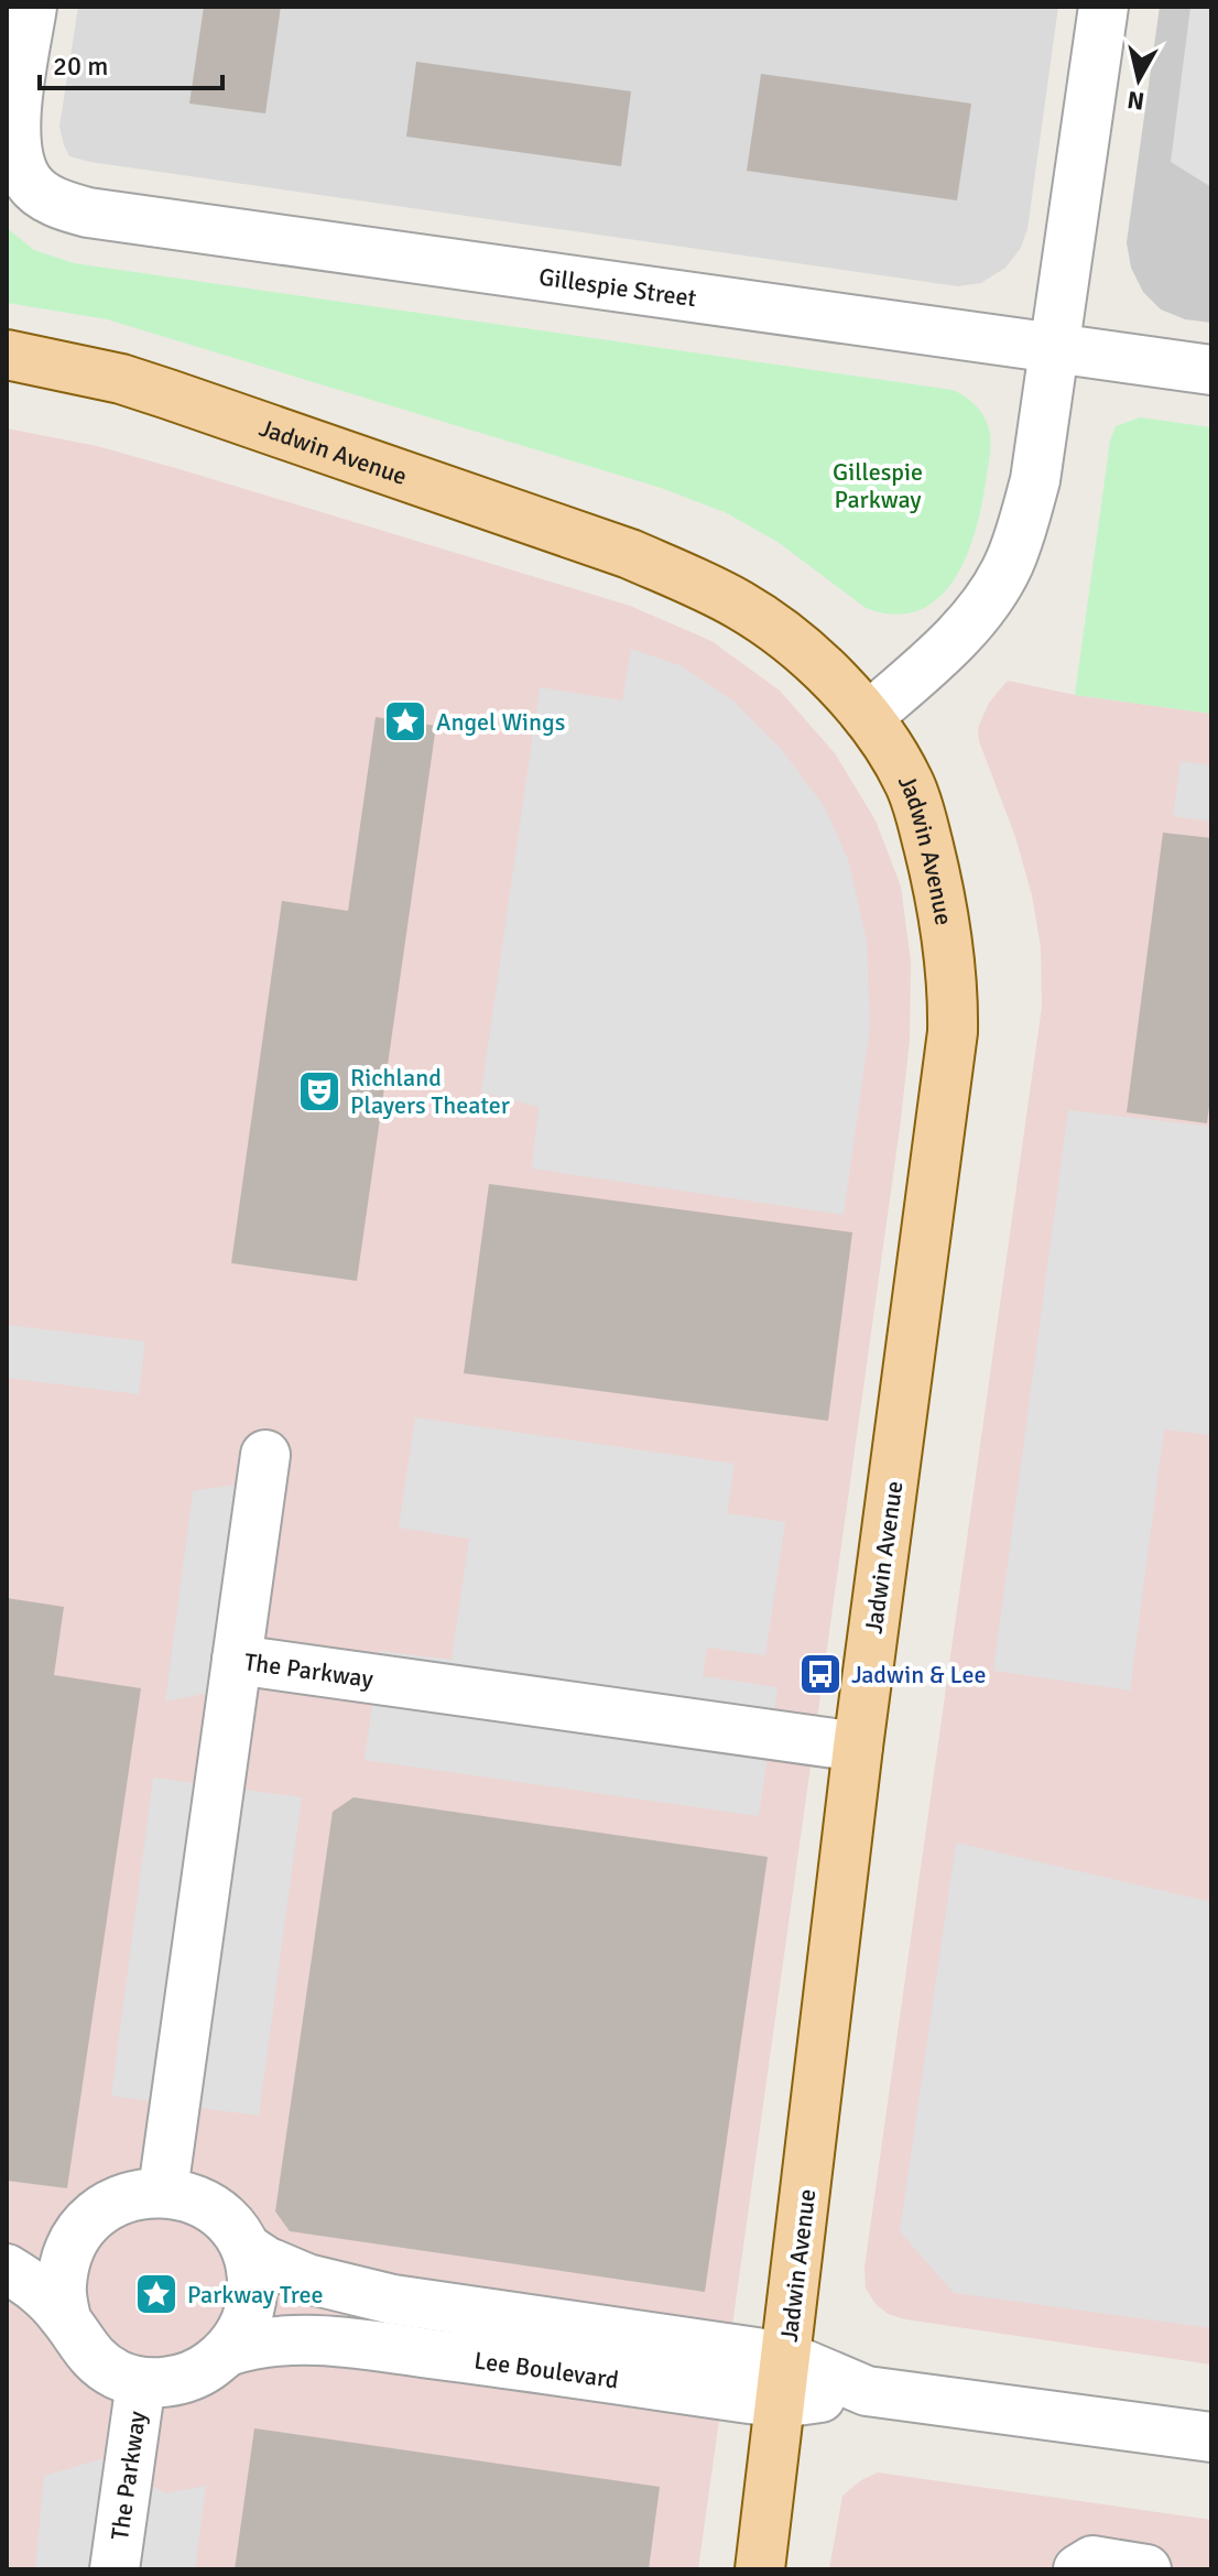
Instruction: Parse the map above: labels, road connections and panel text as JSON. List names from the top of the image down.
{
  "streets": {
    "main road": ["Jadwin Avenue"],
    "street": ["Gillespie Street", "The Parkway", "Lee Boulevard"]
  },
  "crossings": [
    ["Jadwin Avenue", "The Parkway"],
    ["Jadwin Avenue", "Lee Boulevard"],
    ["The Parkway", "Lee Boulevard"]
  ],
  "parks": ["Gillespie Parkway"],
  "places": {
    "place": ["Angel Wings", "Parkway Tree"],
    "theatre": ["Richland Players Theater"],
    "bus stop": ["Jadwin & Lee"]
  },
  "scale_bar": "20 m",
  "north": "bottom"
}
